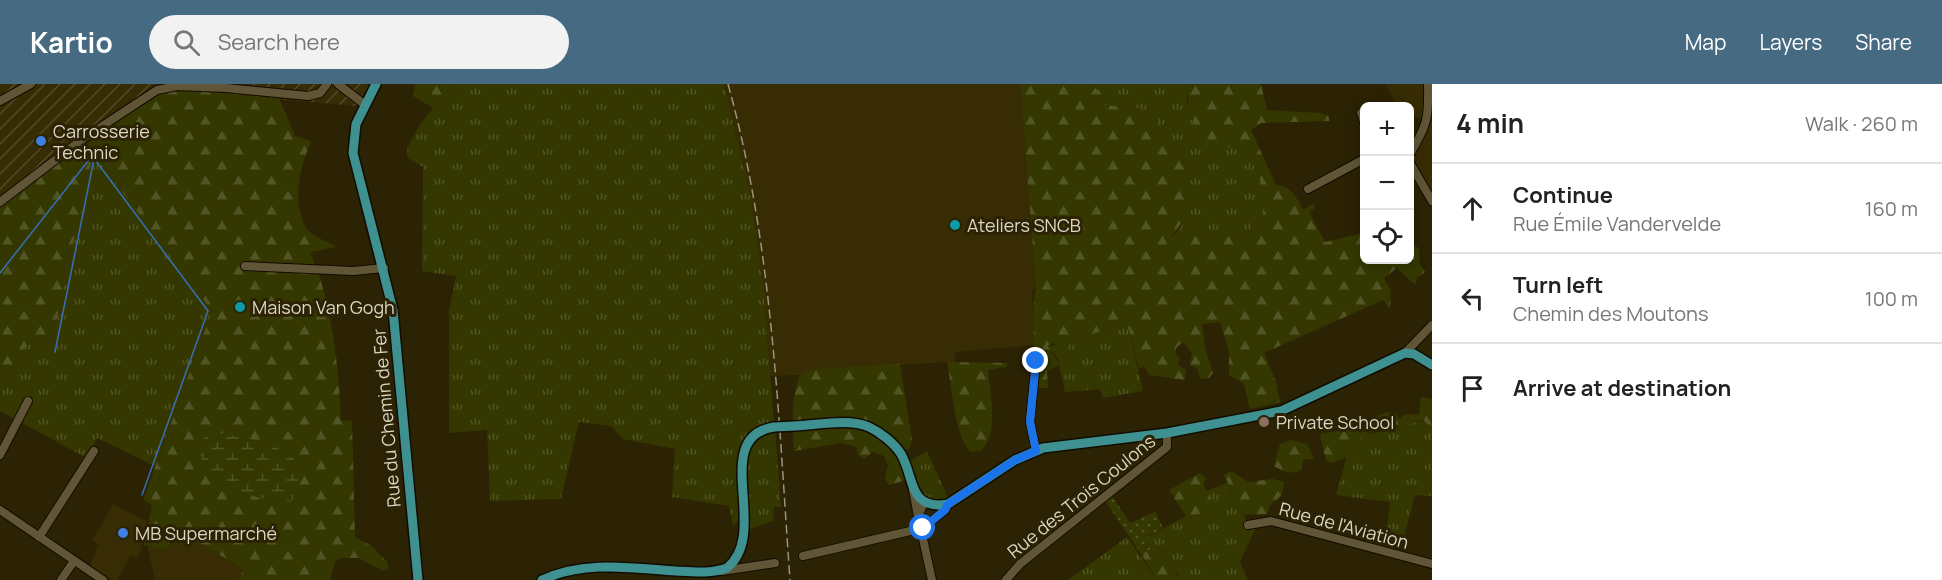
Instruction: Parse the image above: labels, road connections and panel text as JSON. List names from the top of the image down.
{
  "streets": {
    "main road": ["Rue du Chemin de Fer"],
    "street": ["Rue des Trois Coulons", "Rue de l'Aviation"]
  },
  "places": [
    "Carrosserie Technic",
    "Ateliers SNCB",
    "Maison Van Gogh",
    "Private School",
    "MB Supermarché"
  ],
  "page": {
    "header": "Kartio",
    "search": "Search here",
    "nav": ["Map", "Layers", "Share"],
    "heading": ["4 min", "Walk · 260 m"],
    "map_buttons": ["+", "−"],
    "list": [
      ["Continue", "Rue Émile Vandervelde", "160 m"],
      ["Turn left", "Chemin des Moutons", "100 m"],
      "Arrive at destination"
    ]
  }
}
